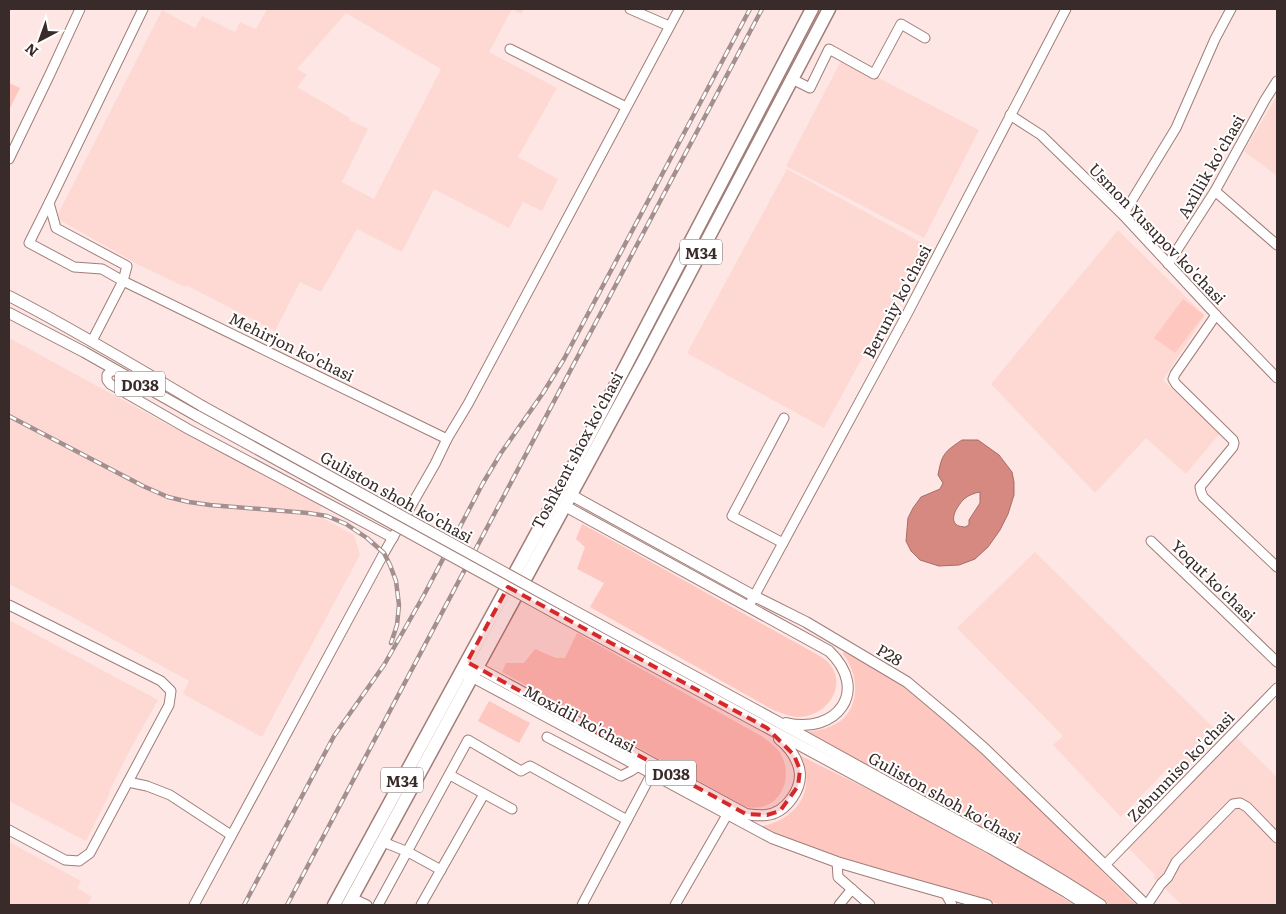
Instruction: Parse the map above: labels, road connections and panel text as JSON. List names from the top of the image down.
{
  "streets": {
    "highway": ["M34", "Toshkent shox ko'chasi"],
    "main road": [
      "D038",
      "Guliston shoh ko'chasi",
      "Р28",
      "Moxidil ko'chasi"
    ],
    "street": [
      "Axillik ko'chasi",
      "Usmon Yusupov ko'chasi",
      "Beruniy ko'chasi",
      "Mehirjon ko'chasi",
      "Yoqut ko'chasi",
      "Zebunniso ko'chasi"
    ]
  },
  "crossings": [
    ["Axillik ko'chasi", "Usmon Yusupov ko'chasi"],
    ["Usmon Yusupov ko'chasi", "Beruniy ko'chasi"],
    ["Beruniy ko'chasi", "Guliston shoh ko'chasi"],
    ["Beruniy ko'chasi", "Р28"],
    ["D038", "Moxidil ko'chasi"],
    ["Toshkent shox ko'chasi", "Guliston shoh ko'chasi"],
    ["Toshkent shox ko'chasi", "Р28"],
    ["Toshkent shox ko'chasi", "Moxidil ko'chasi"],
    ["Guliston shoh ko'chasi", "Р28"],
    ["Guliston shoh ko'chasi", "Moxidil ko'chasi"],
    ["Р28", "Zebunniso ko'chasi"]
  ],
  "north": "bottom left"
}
